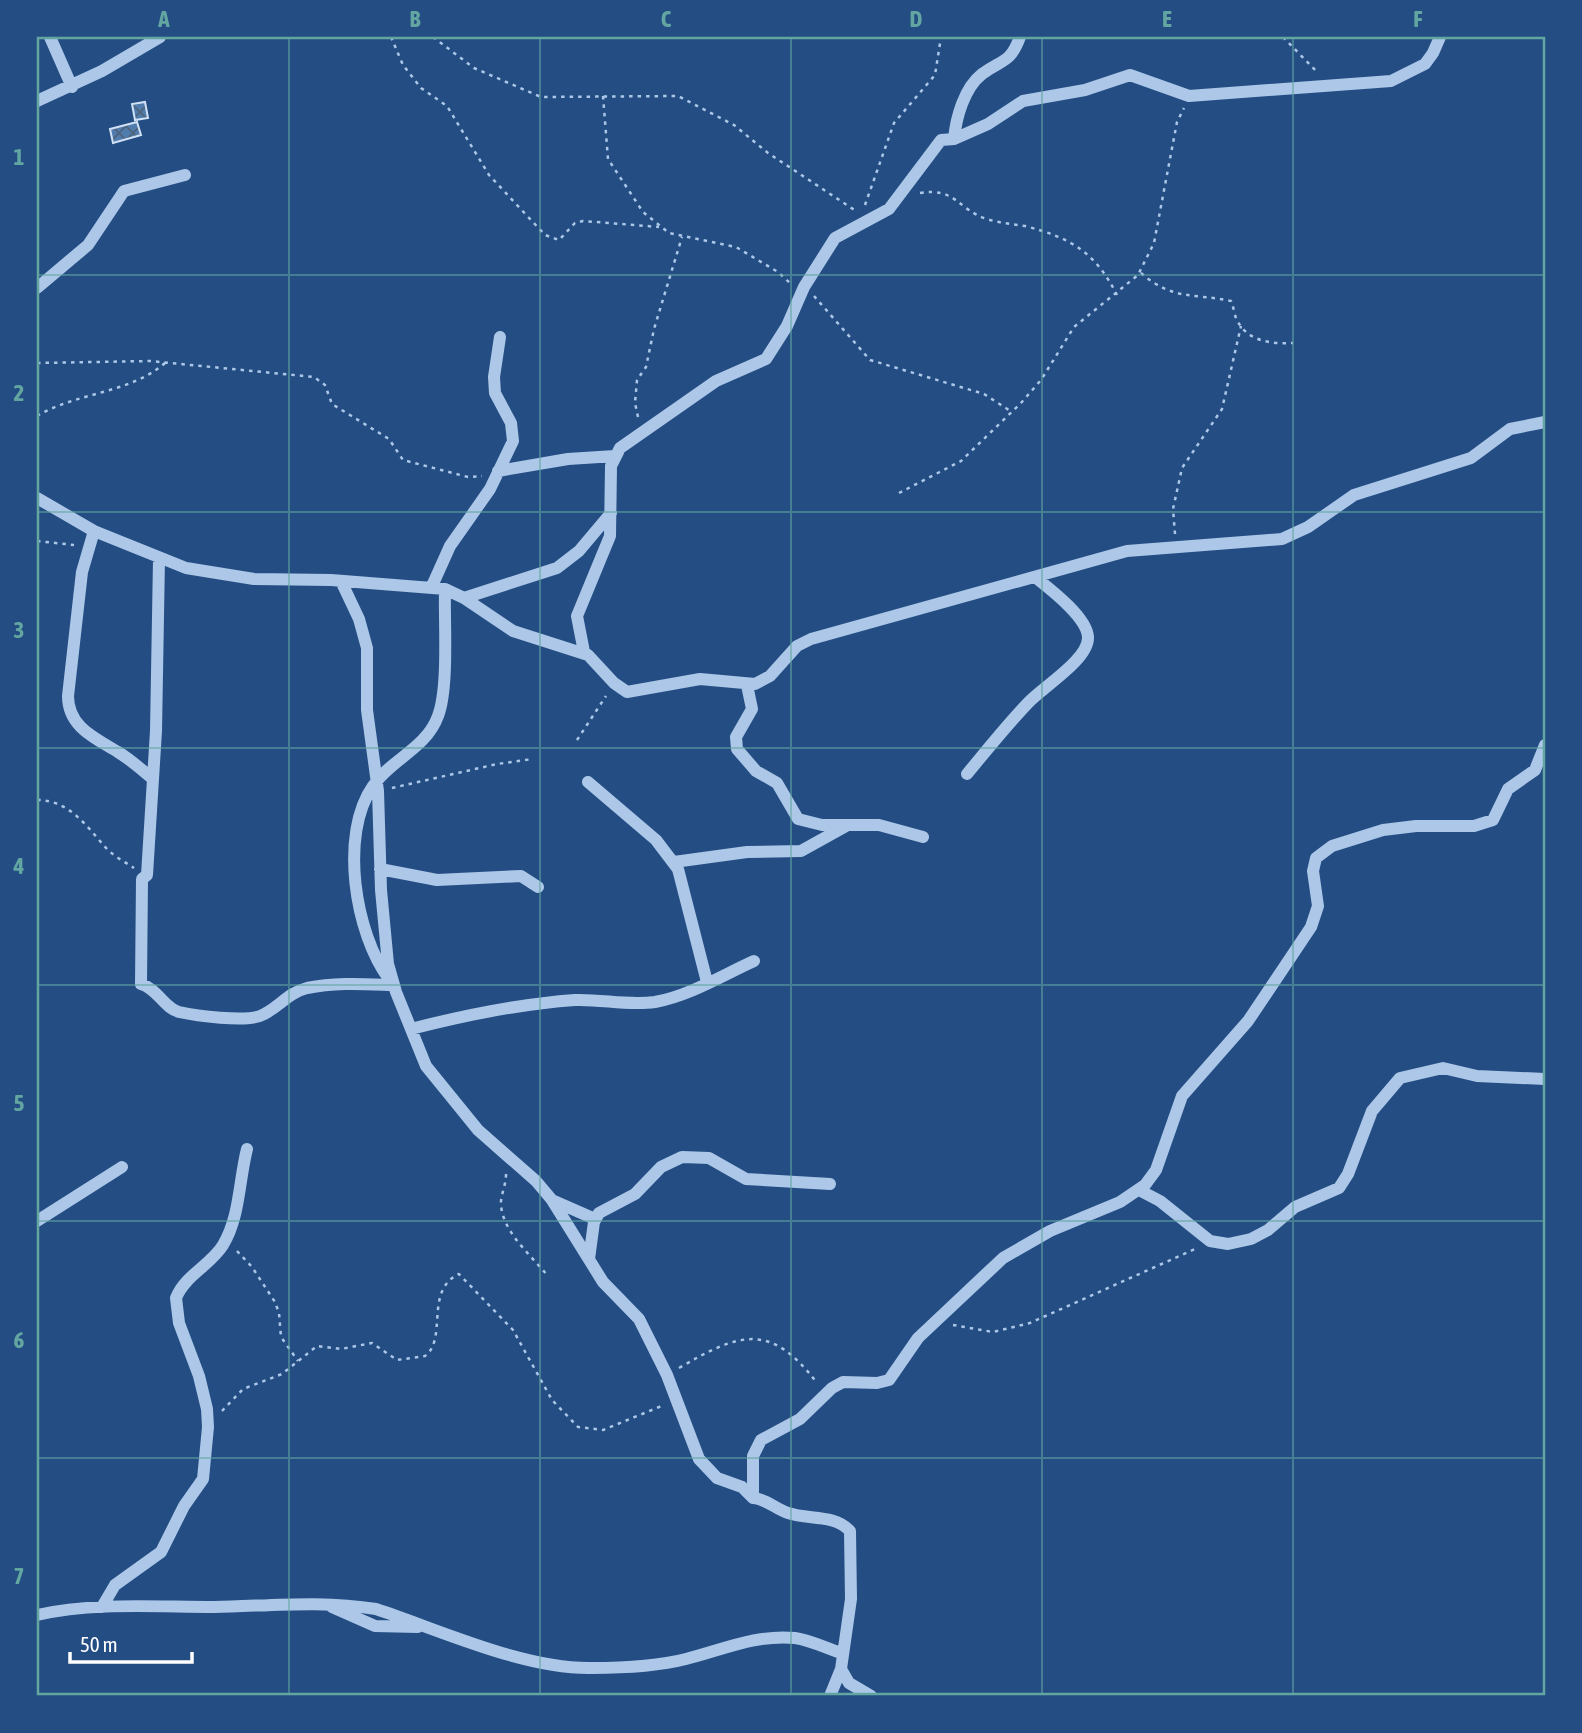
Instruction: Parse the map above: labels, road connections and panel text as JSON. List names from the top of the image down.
{
  "scale_bar": "50 m",
  "grid": {
    "columns": [
      "A",
      "B",
      "C",
      "D",
      "E",
      "F"
    ],
    "rows": [
      "1",
      "2",
      "3",
      "4",
      "5",
      "6",
      "7"
    ]
  }
}
